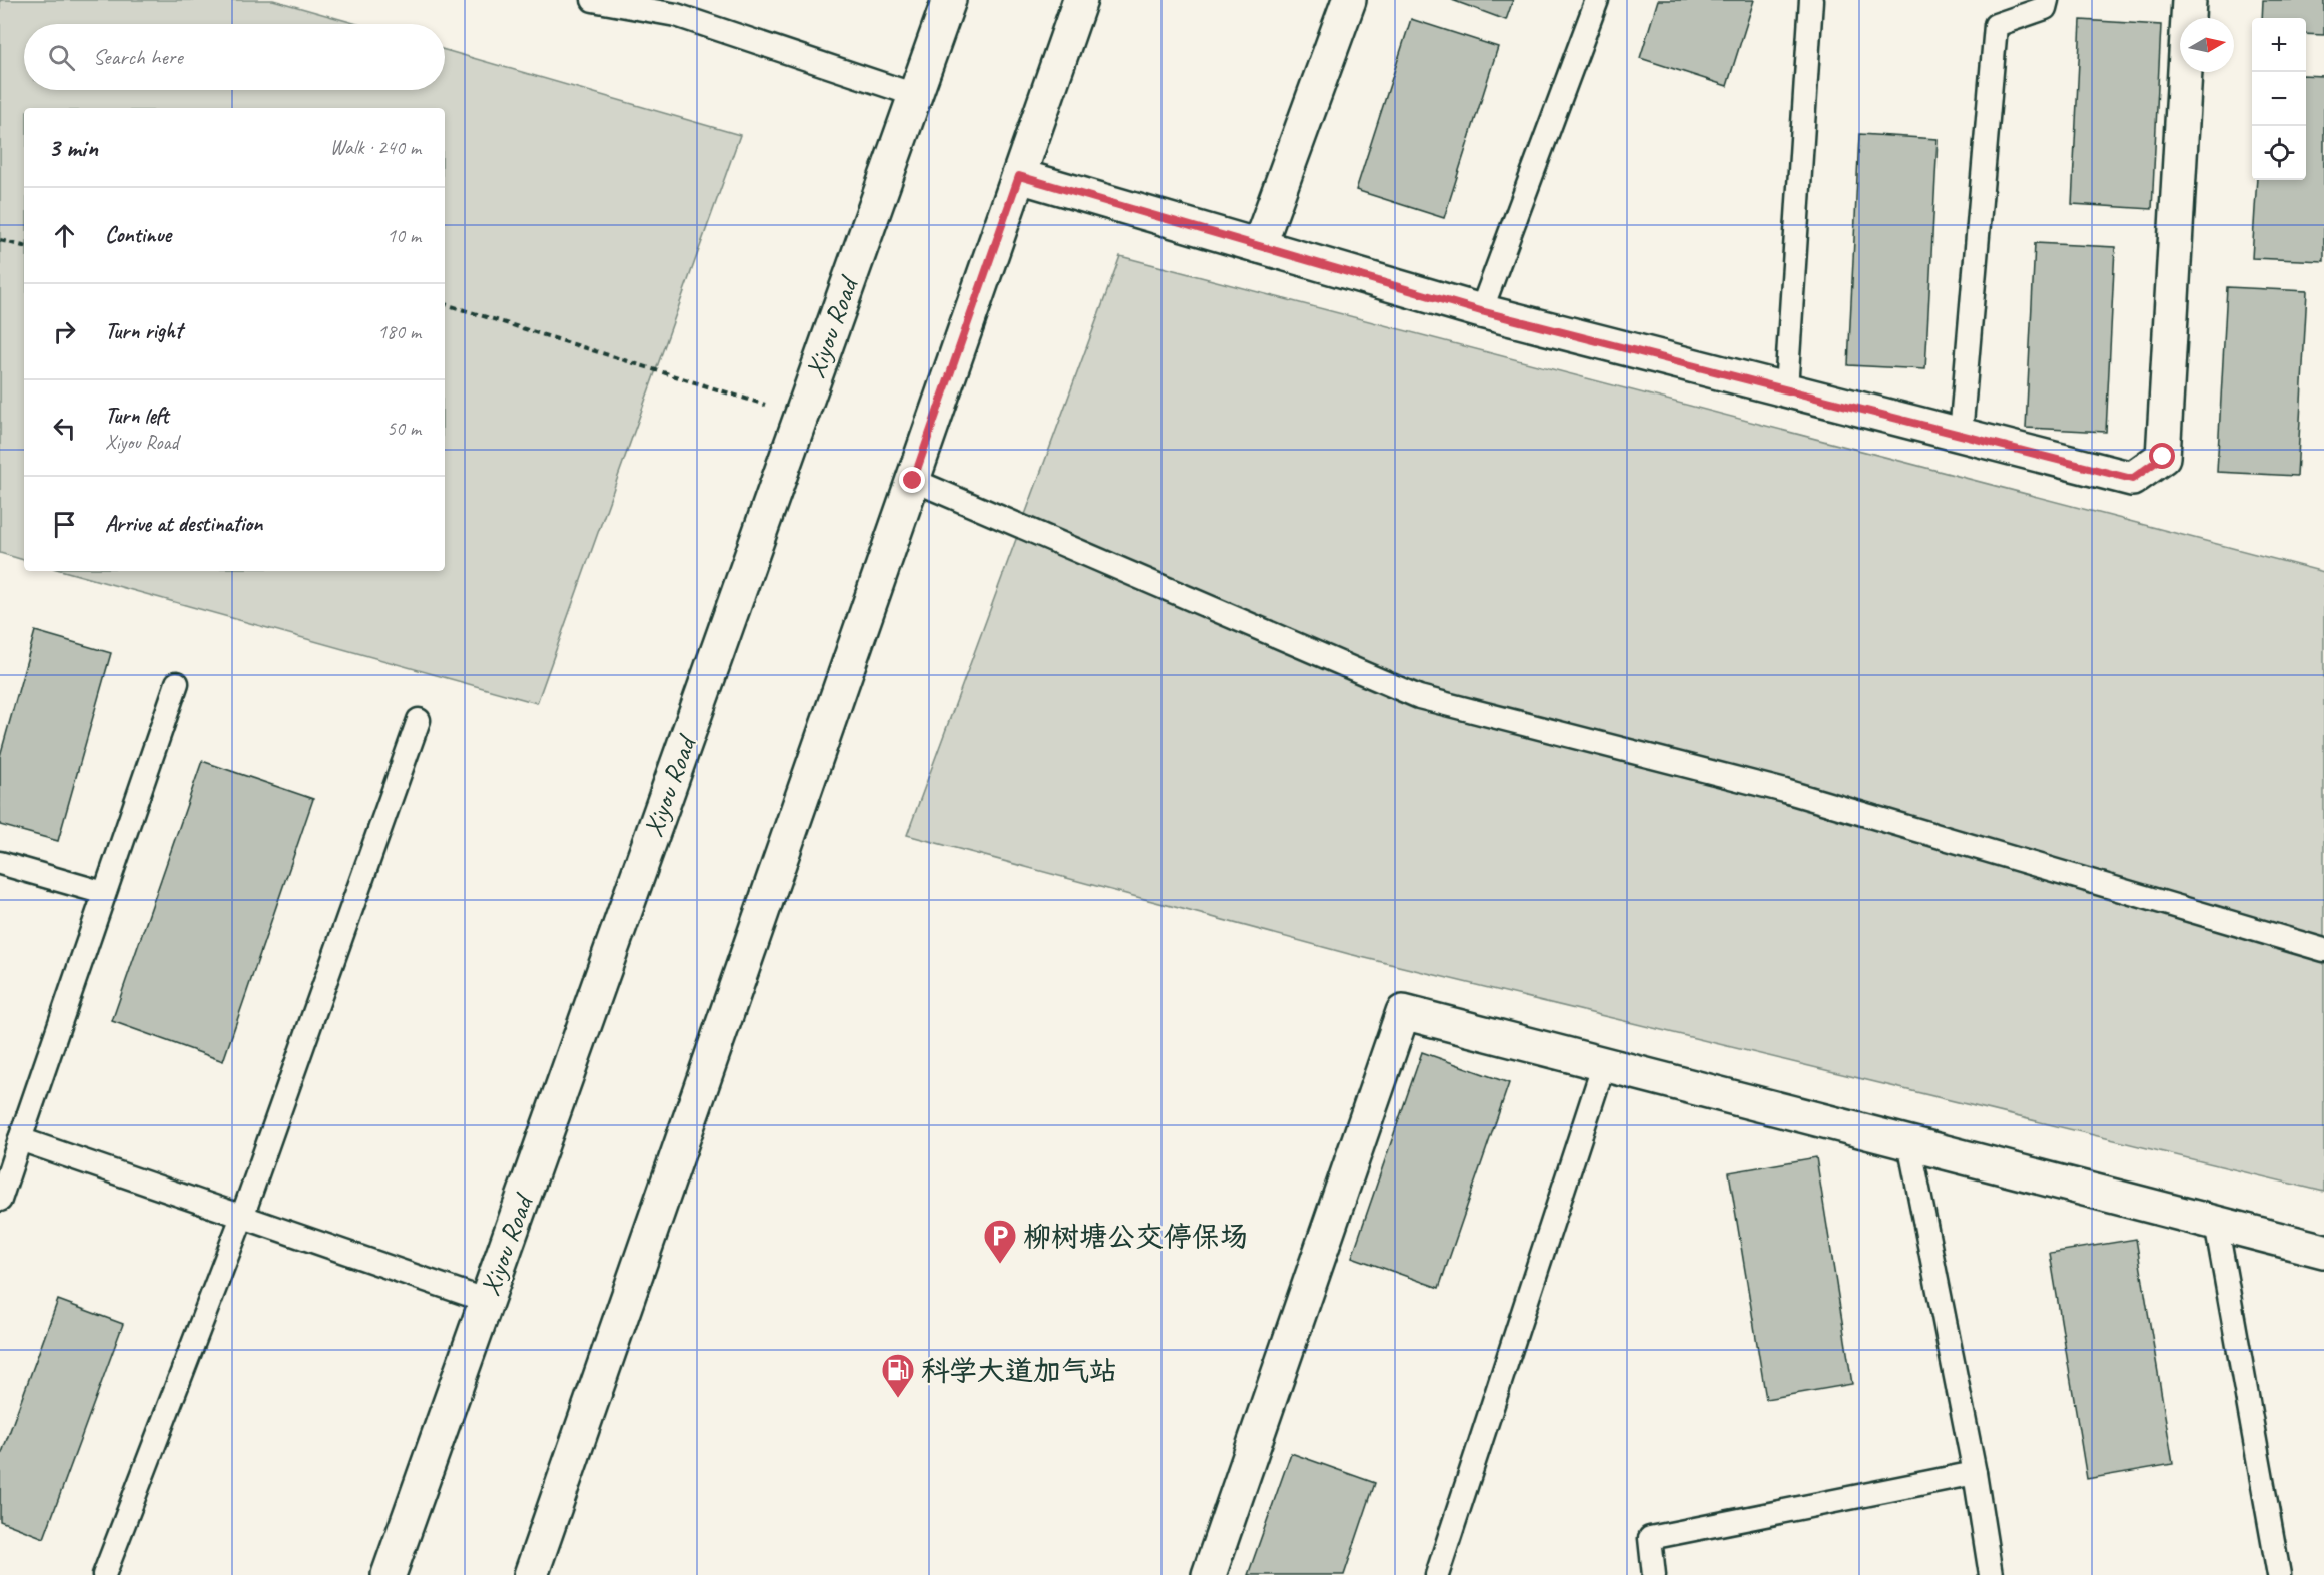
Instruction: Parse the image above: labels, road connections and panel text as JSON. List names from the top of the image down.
{
  "streets": {
    "street": ["Xiyou Road"]
  },
  "places": {
    "parking": ["柳树塘公交停保场"],
    "fuel station": ["科学大道加气站"]
  },
  "north": "right",
  "page": {
    "map_buttons": ["+", "−"],
    "search": "Search here",
    "heading": ["3 min", "Walk · 240 m"],
    "list": [
      ["Continue", "10 m"],
      ["Turn right", "180 m"],
      ["Turn left", "Xiyou Road", "50 m"],
      "Arrive at destination"
    ]
  }
}
